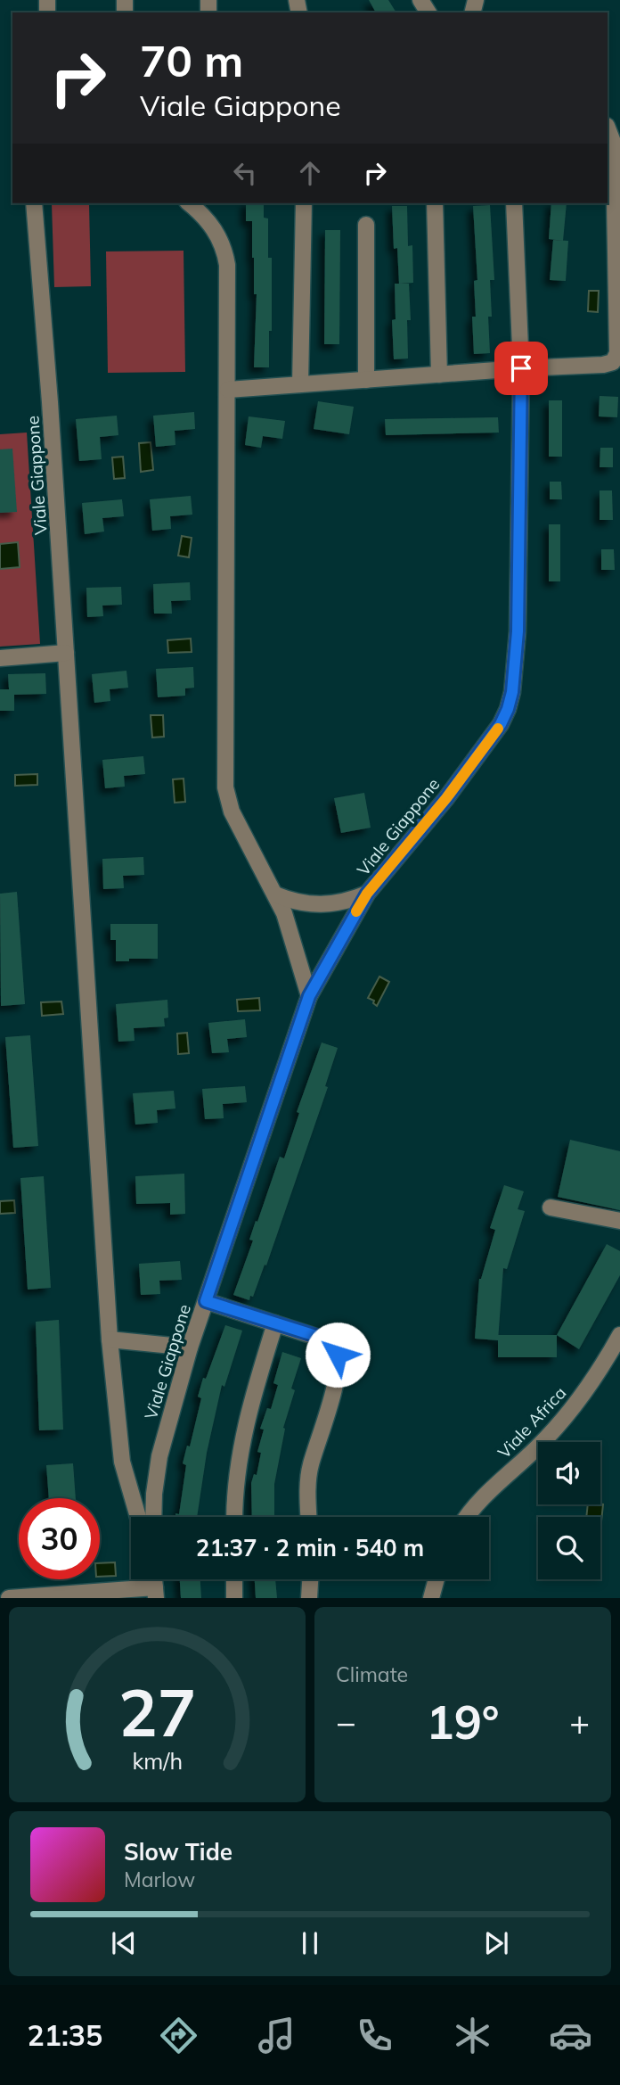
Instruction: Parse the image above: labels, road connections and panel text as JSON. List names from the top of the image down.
{
  "streets": {
    "street": ["Viale Giappone", "Viale Africa"]
  },
  "page": {
    "turn": ["70 m", "Viale Giappone"],
    "limit": "30",
    "trip": "21:37 · 2 min · 540 m",
    "tile": "Climate",
    "heat": ["−", "19°", "+"],
    "song": ["Slow Tide", "Marlow"],
    "tabs": "21:35",
    "gauge": ["27", "km/h"]
  }
}
